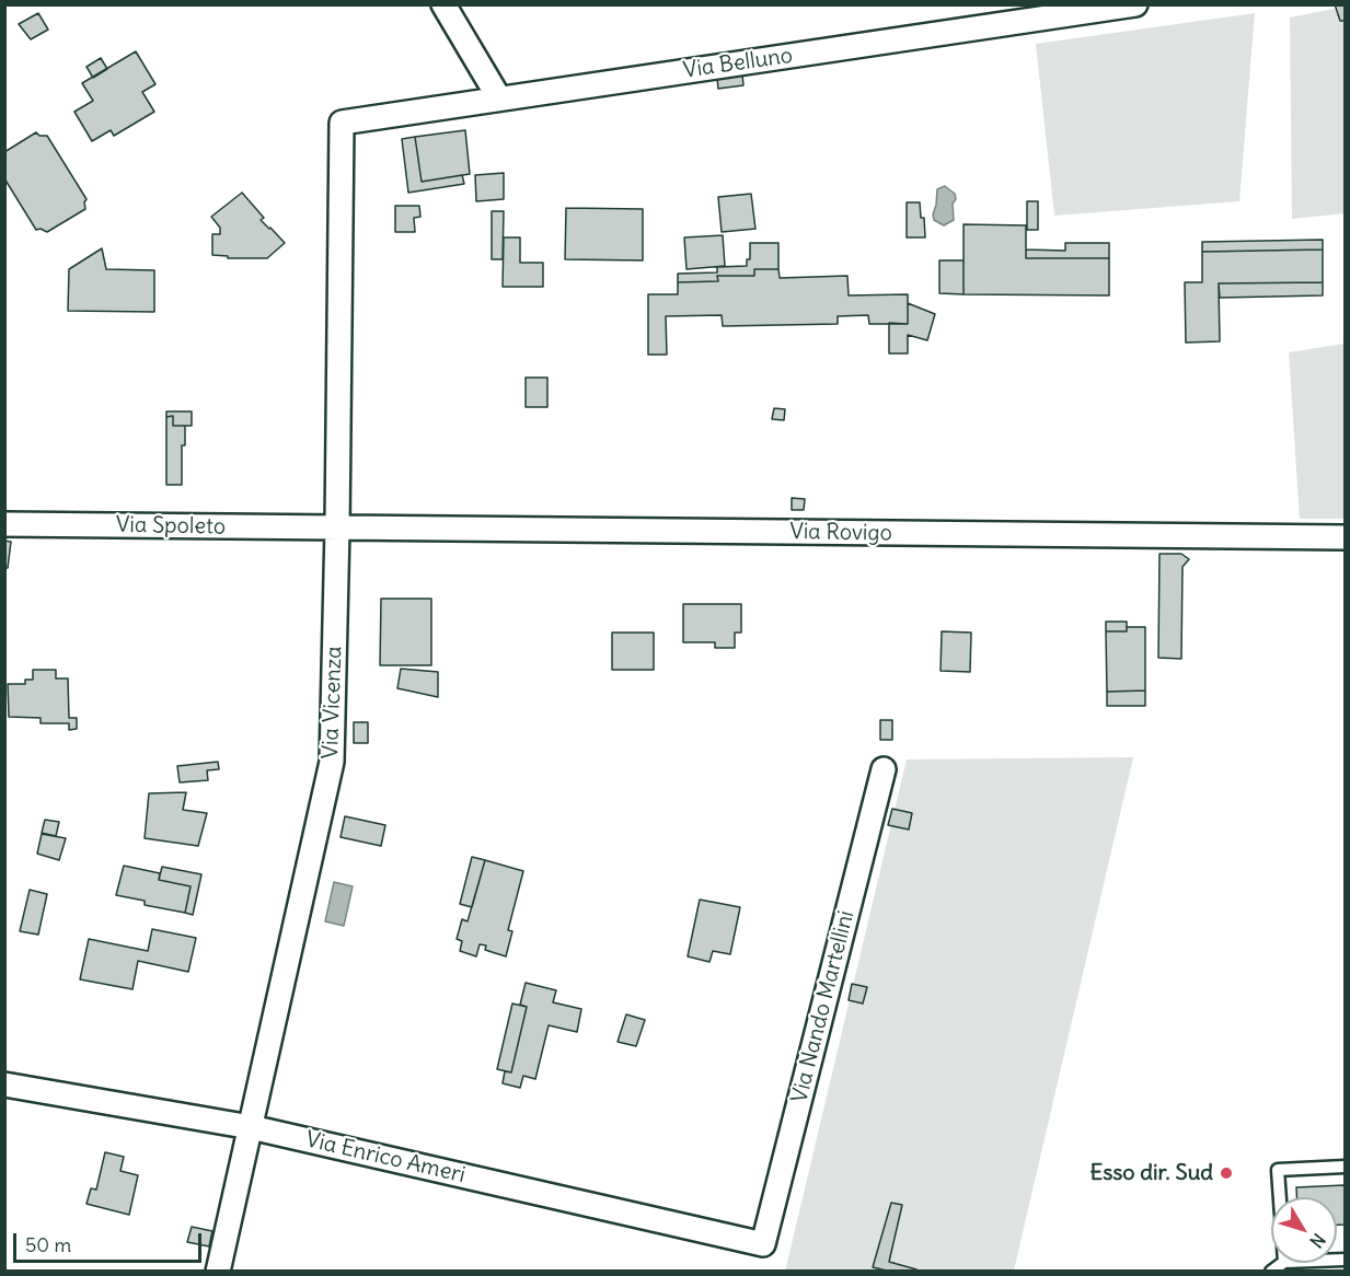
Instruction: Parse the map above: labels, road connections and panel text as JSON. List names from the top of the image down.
{
  "streets": {
    "street": [
      "Via Belluno",
      "Via Spoleto",
      "Via Rovigo",
      "Via Vicenza",
      "Via Nando Martellini",
      "Via Enrico Ameri"
    ]
  },
  "crossings": [
    ["Via Belluno", "Via Vicenza"],
    ["Via Spoleto", "Via Rovigo"],
    ["Via Spoleto", "Via Vicenza"],
    ["Via Rovigo", "Via Vicenza"],
    ["Via Vicenza", "Via Enrico Ameri"],
    ["Via Nando Martellini", "Via Enrico Ameri"]
  ],
  "places": ["Esso dir. Sud"],
  "scale_bar": "50 m",
  "north": "bottom right"
}
